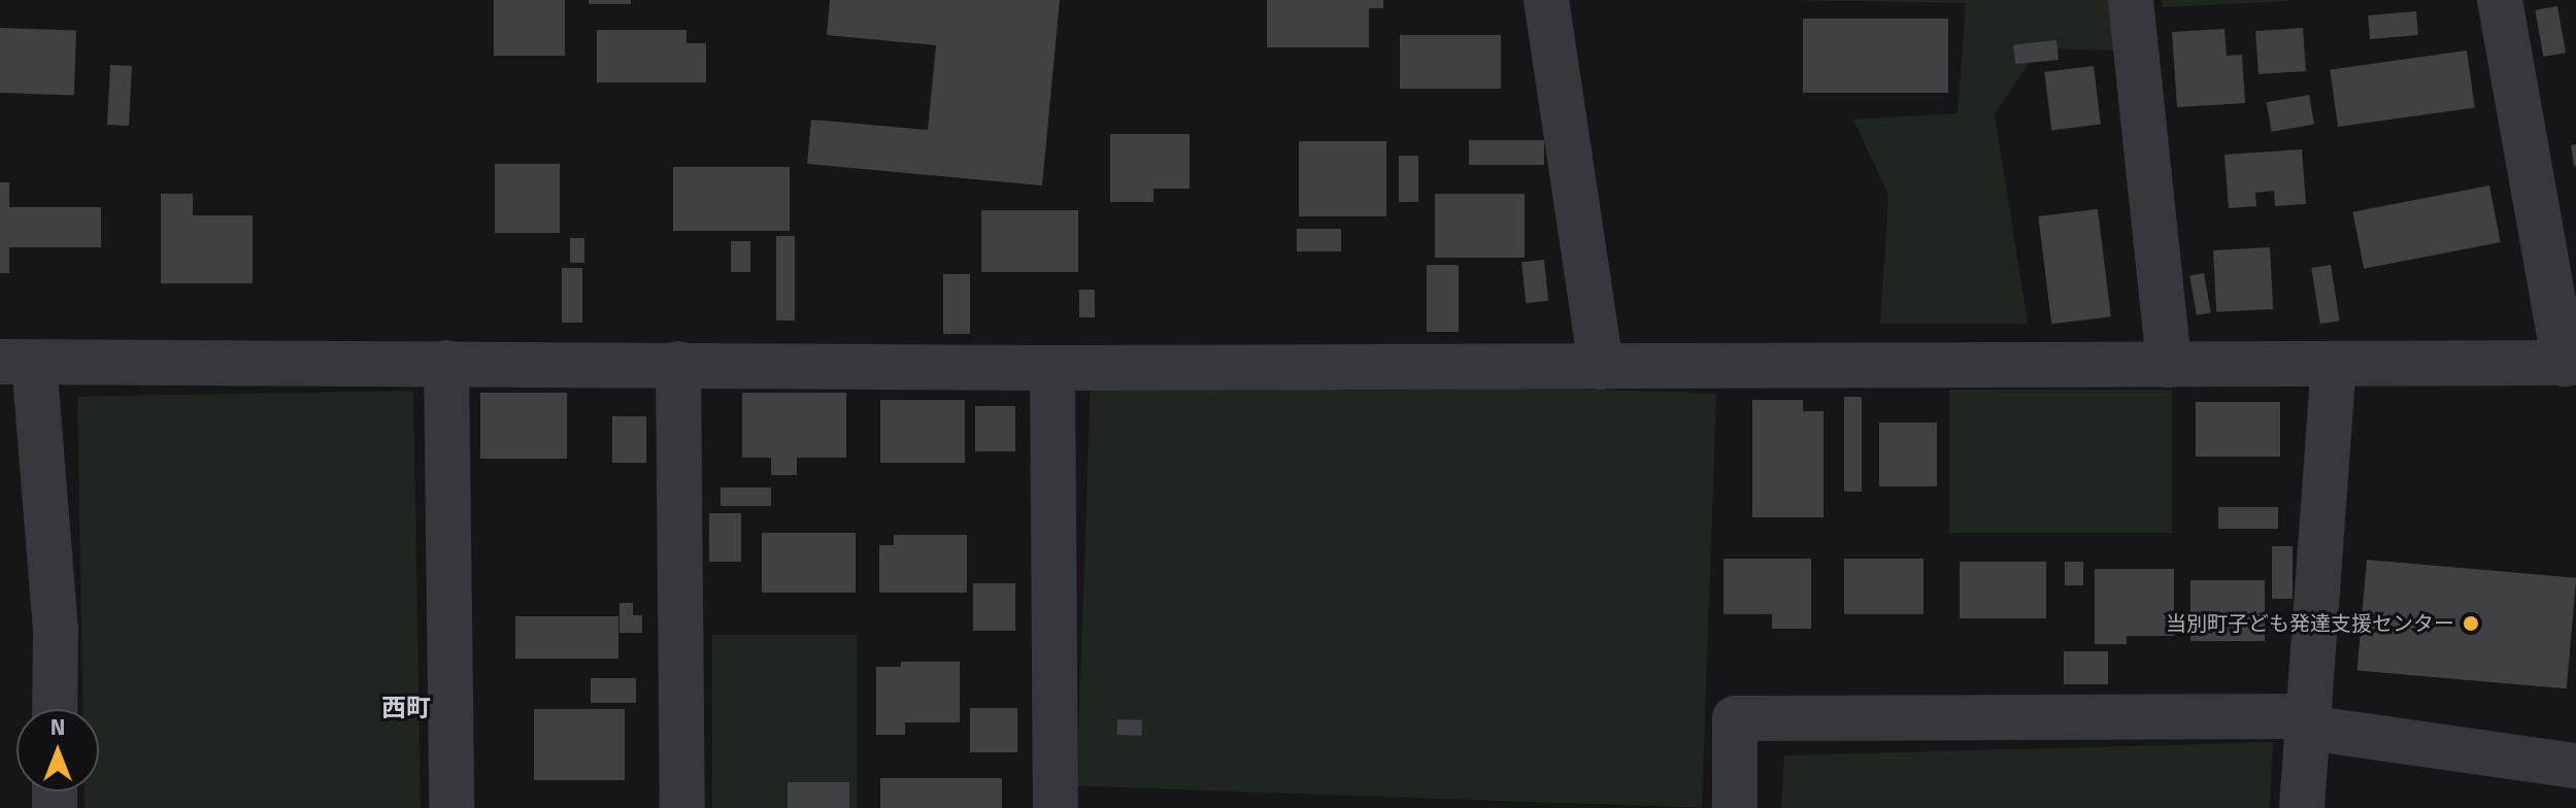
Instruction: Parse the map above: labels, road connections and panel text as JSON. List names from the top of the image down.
{
  "districts": ["西町"],
  "places": ["当別町子ども発達支援センター"],
  "north": "top"
}
